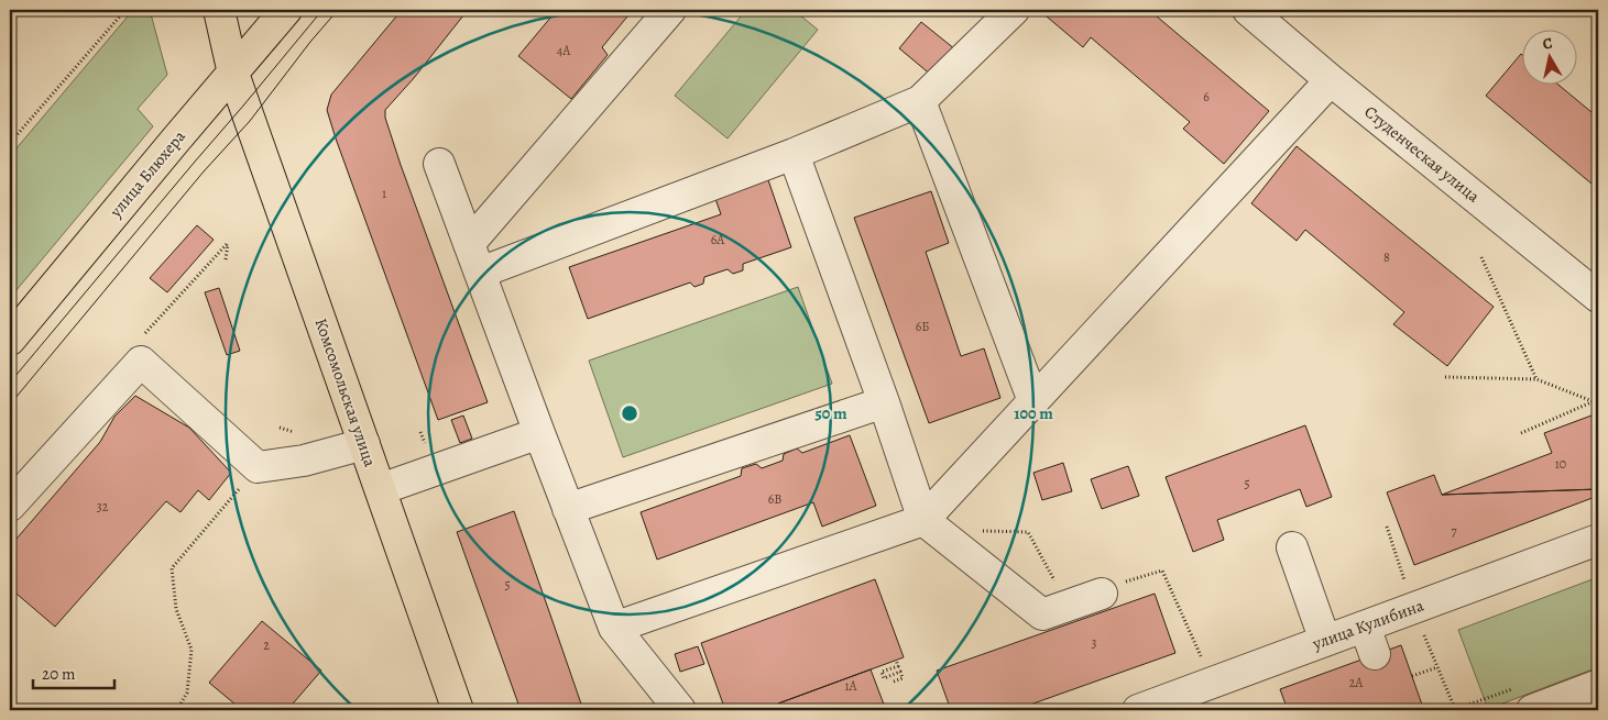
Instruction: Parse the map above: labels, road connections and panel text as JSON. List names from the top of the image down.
{
  "streets": {
    "main road": ["улица Блюхера", "Комсомольская улица"],
    "street": ["Студенческая улица", "улица Кулибина"]
  },
  "crossings": [
    ["улица Блюхера", "Комсомольская улица"]
  ],
  "house_numbers": [
    "4А",
    "6",
    "1",
    "6А",
    "8",
    "6Б",
    "10",
    "5",
    "6В",
    "32",
    "7",
    "5",
    "3",
    "2",
    "2А",
    "1А"
  ],
  "scale_bar": "20 m",
  "north": "top",
  "rings": ["50 m", "100 m"]
}
